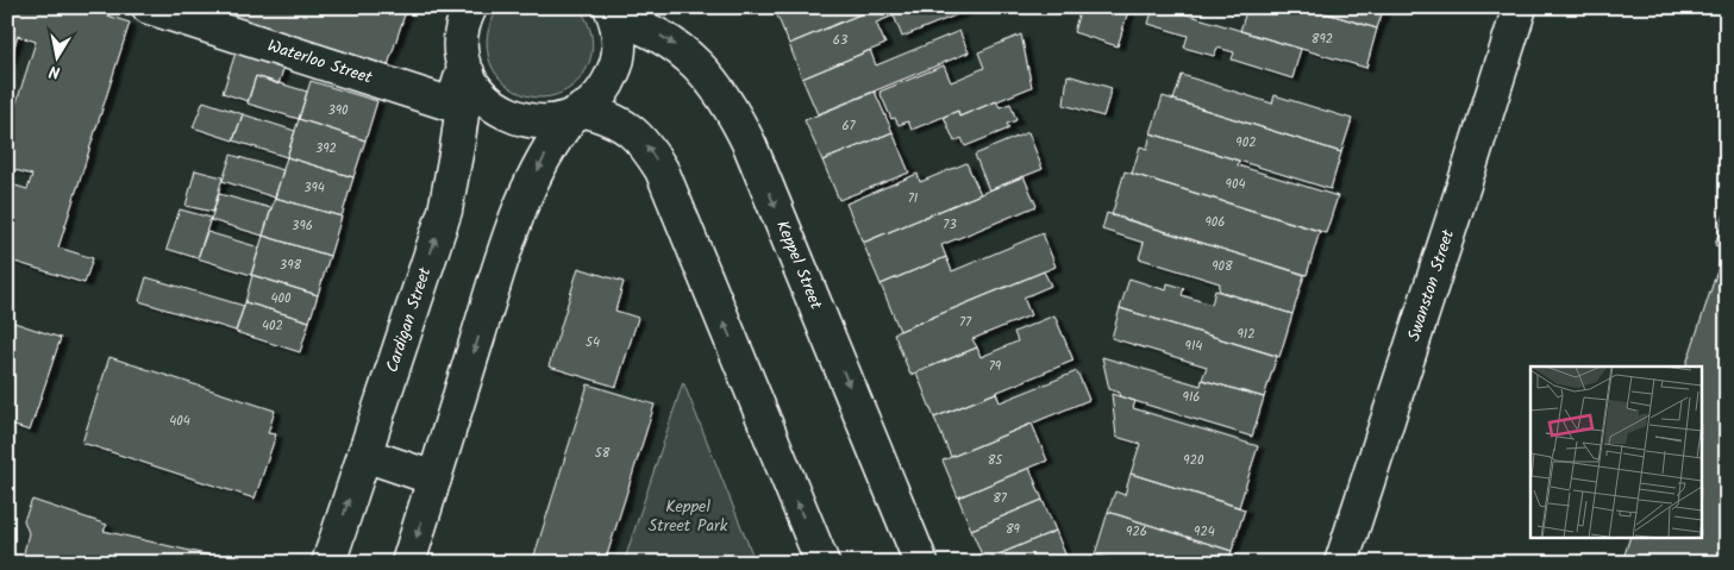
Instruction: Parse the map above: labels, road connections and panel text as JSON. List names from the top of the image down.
{
  "streets": {
    "street": [
      "Waterloo Street",
      "Keppel Street",
      "Swanston Street",
      "Cardigan Street"
    ]
  },
  "crossings": [
    ["Waterloo Street", "Cardigan Street"]
  ],
  "parks": ["Keppel Street Park"],
  "house_numbers": [
    "892",
    "63",
    "390",
    "67",
    "902",
    "392",
    "904",
    "394",
    "71",
    "906",
    "73",
    "396",
    "398",
    "908",
    "400",
    "77",
    "402",
    "912",
    "54",
    "914",
    "79",
    "916",
    "404",
    "58",
    "85",
    "920",
    "87",
    "89",
    "926",
    "924"
  ],
  "north": "bottom"
}
